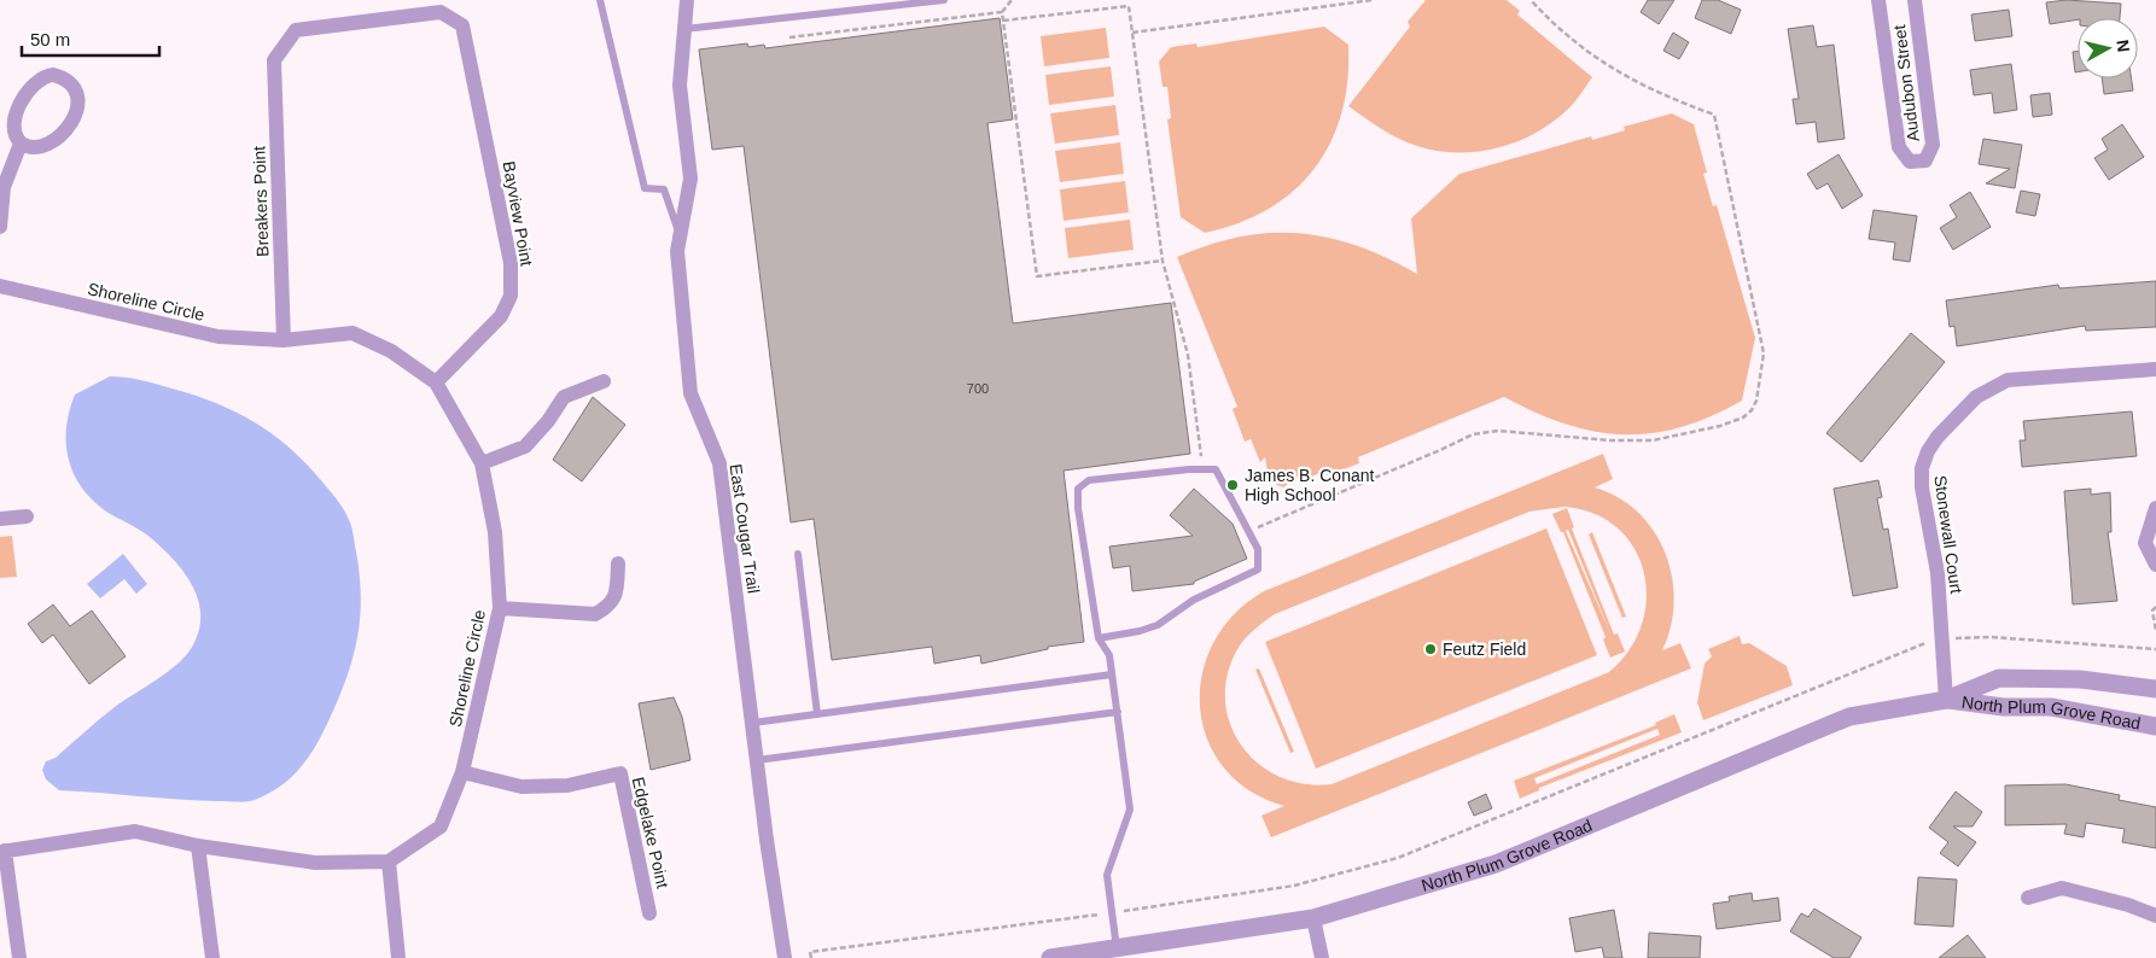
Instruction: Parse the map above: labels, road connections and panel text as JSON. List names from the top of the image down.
{
  "streets": {
    "street": [
      "Audubon Street",
      "Breakers Point",
      "Bayview Point",
      "Shoreline Circle",
      "East Cougar Trail",
      "Stonewall Court",
      "North Plum Grove Road",
      "Edgelake Point"
    ]
  },
  "crossings": [
    ["Breakers Point", "Bayview Point"],
    ["Breakers Point", "Shoreline Circle"],
    ["Bayview Point", "Shoreline Circle"],
    ["Shoreline Circle", "Edgelake Point"],
    ["Stonewall Court", "North Plum Grove Road"]
  ],
  "places": ["James B. Conant High School", "Feutz Field"],
  "house_numbers": ["700"],
  "scale_bar": "50 m",
  "north": "right"
}
